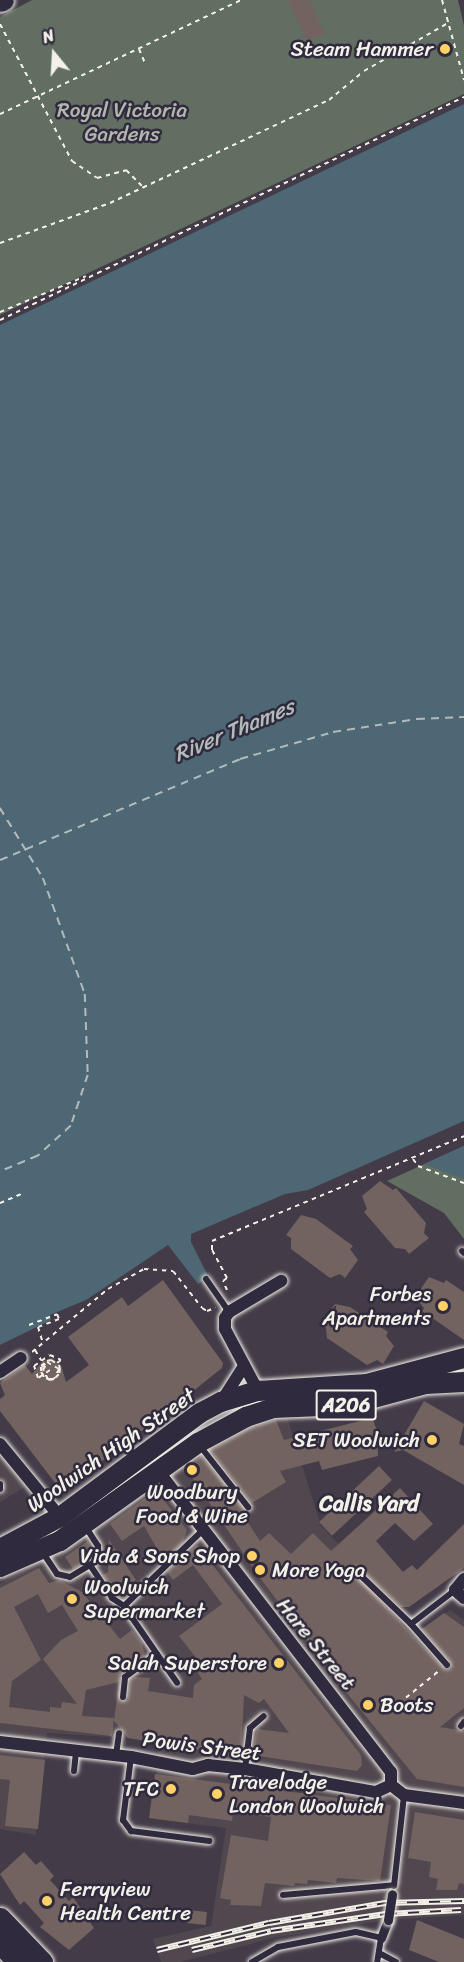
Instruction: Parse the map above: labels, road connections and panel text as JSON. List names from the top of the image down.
{
  "streets": {
    "main road": ["A206", "Woolwich High Street"],
    "street": ["Hare Street", "Powis Street"]
  },
  "crossings": [
    ["A206", "Hare Street"],
    ["Hare Street", "Powis Street"]
  ],
  "districts": ["Callis Yard"],
  "water": ["River Thames"],
  "parks": ["Royal Victoria Gardens"],
  "places": [
    "Steam Hammer",
    "Forbes Apartments",
    "SET Woolwich",
    "Woodbury Food & Wine",
    "Vida & Sons Shop",
    "More Yoga",
    "Woolwich Supermarket",
    "Salah Superstore",
    "Boots",
    "TFC",
    "Travelodge London Woolwich",
    "Ferryview Health Centre"
  ],
  "north": "top"
}
